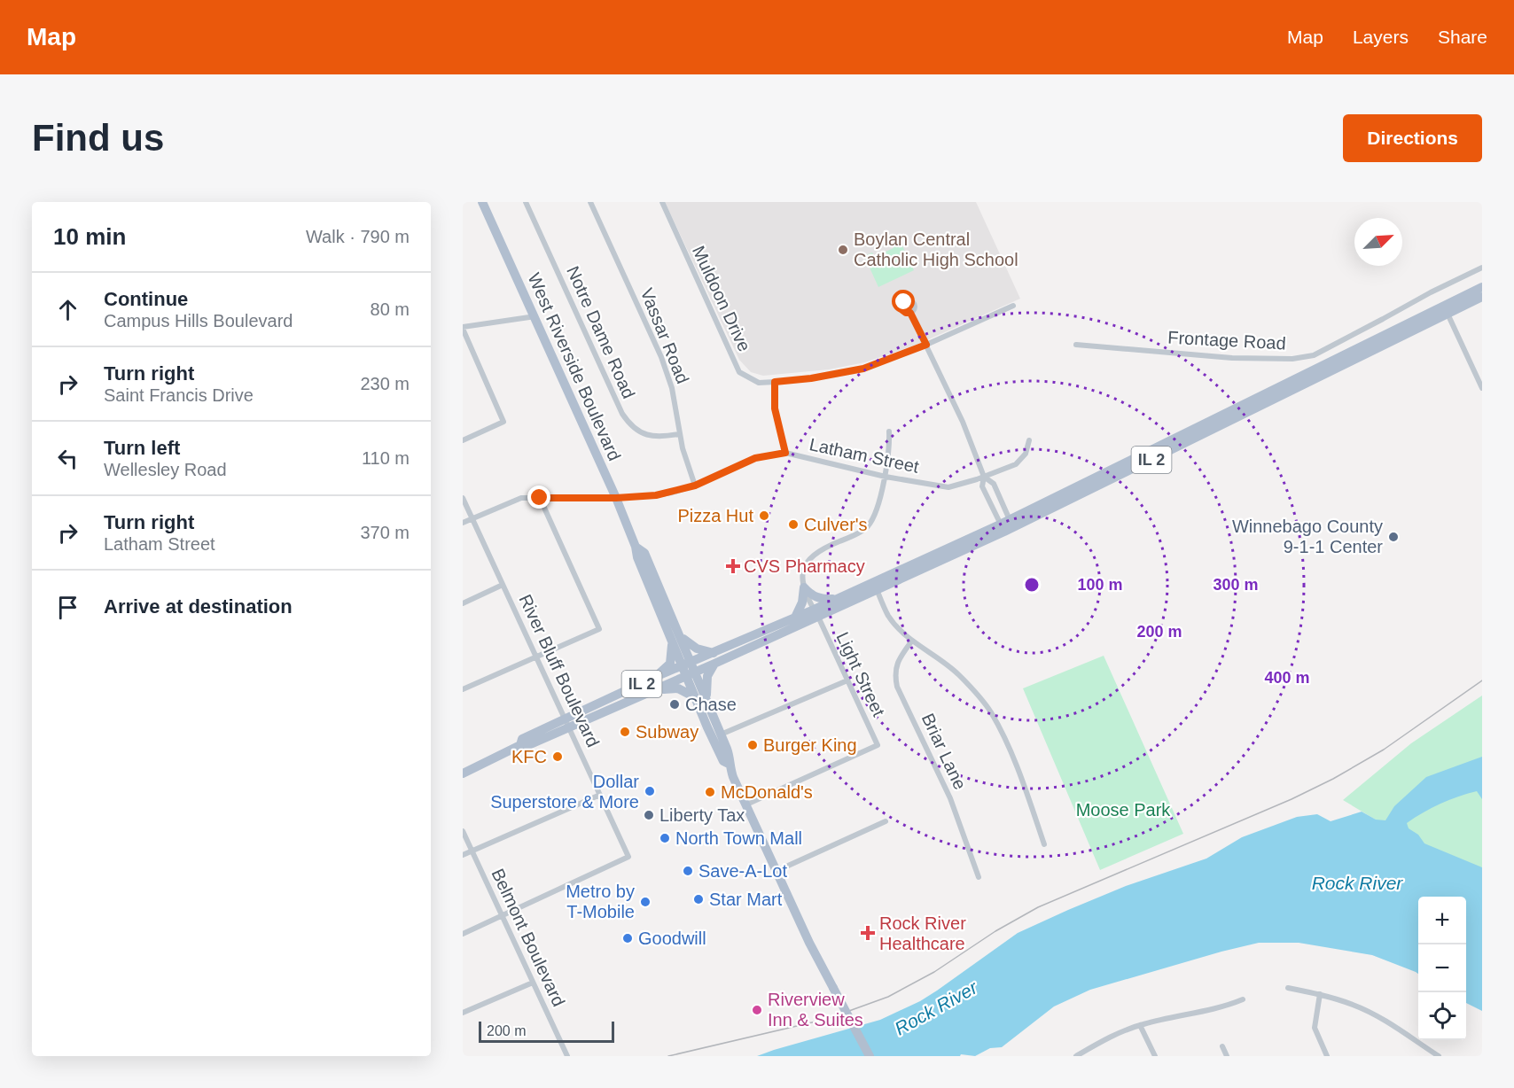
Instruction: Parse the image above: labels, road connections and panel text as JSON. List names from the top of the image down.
{
  "streets": {
    "main road": ["West Riverside Boulevard", "IL 2"],
    "street": [
      "Muldoon Drive",
      "Notre Dame Road",
      "Vassar Road",
      "Frontage Road",
      "Latham Street",
      "River Bluff Boulevard",
      "Light Street",
      "Briar Lane",
      "Belmont Boulevard"
    ]
  },
  "crossings": [
    ["Notre Dame Road", "Vassar Road"],
    ["Vassar Road", "Latham Street"],
    ["West Riverside Boulevard", "Latham Street"],
    ["West Riverside Boulevard", "IL 2"],
    ["West Riverside Boulevard", "Light Street"],
    ["Latham Street", "River Bluff Boulevard"],
    ["IL 2", "River Bluff Boulevard"],
    ["IL 2", "Light Street"],
    ["River Bluff Boulevard", "Belmont Boulevard"]
  ],
  "water": ["Rock River"],
  "parks": ["Moose Park"],
  "places": {
    "other": [
      "Boylan Central Catholic High School",
      "Pizza Hut",
      "Culver's",
      "Winnebago County 9-1-1 Center",
      "Chase",
      "Subway",
      "Burger King",
      "KFC",
      "Dollar Superstore & More",
      "McDonald's",
      "Liberty Tax",
      "North Town Mall",
      "Save-A-Lot",
      "Star Mart",
      "Metro by T-Mobile",
      "Goodwill",
      "Riverview Inn & Suites"
    ],
    "health": ["CVS Pharmacy", "Rock River Healthcare"]
  },
  "scale_bar": "200 m",
  "north": "top right",
  "page": {
    "header": "Map",
    "nav": ["Map", "Layers", "Share"],
    "buttons": "Directions",
    "title": "Find us",
    "heading": ["10 min", "Walk · 790 m"],
    "list": [
      ["Continue", "Campus Hills Boulevard", "80 m"],
      ["Turn right", "Saint Francis Drive", "230 m"],
      ["Turn left", "Wellesley Road", "110 m"],
      ["Turn right", "Latham Street", "370 m"],
      "Arrive at destination"
    ],
    "map_buttons": ["+", "−"],
    "scale": "200 m"
  },
  "rings": [
    "100 m",
    "300 m",
    "200 m",
    "400 m"
  ]
}
